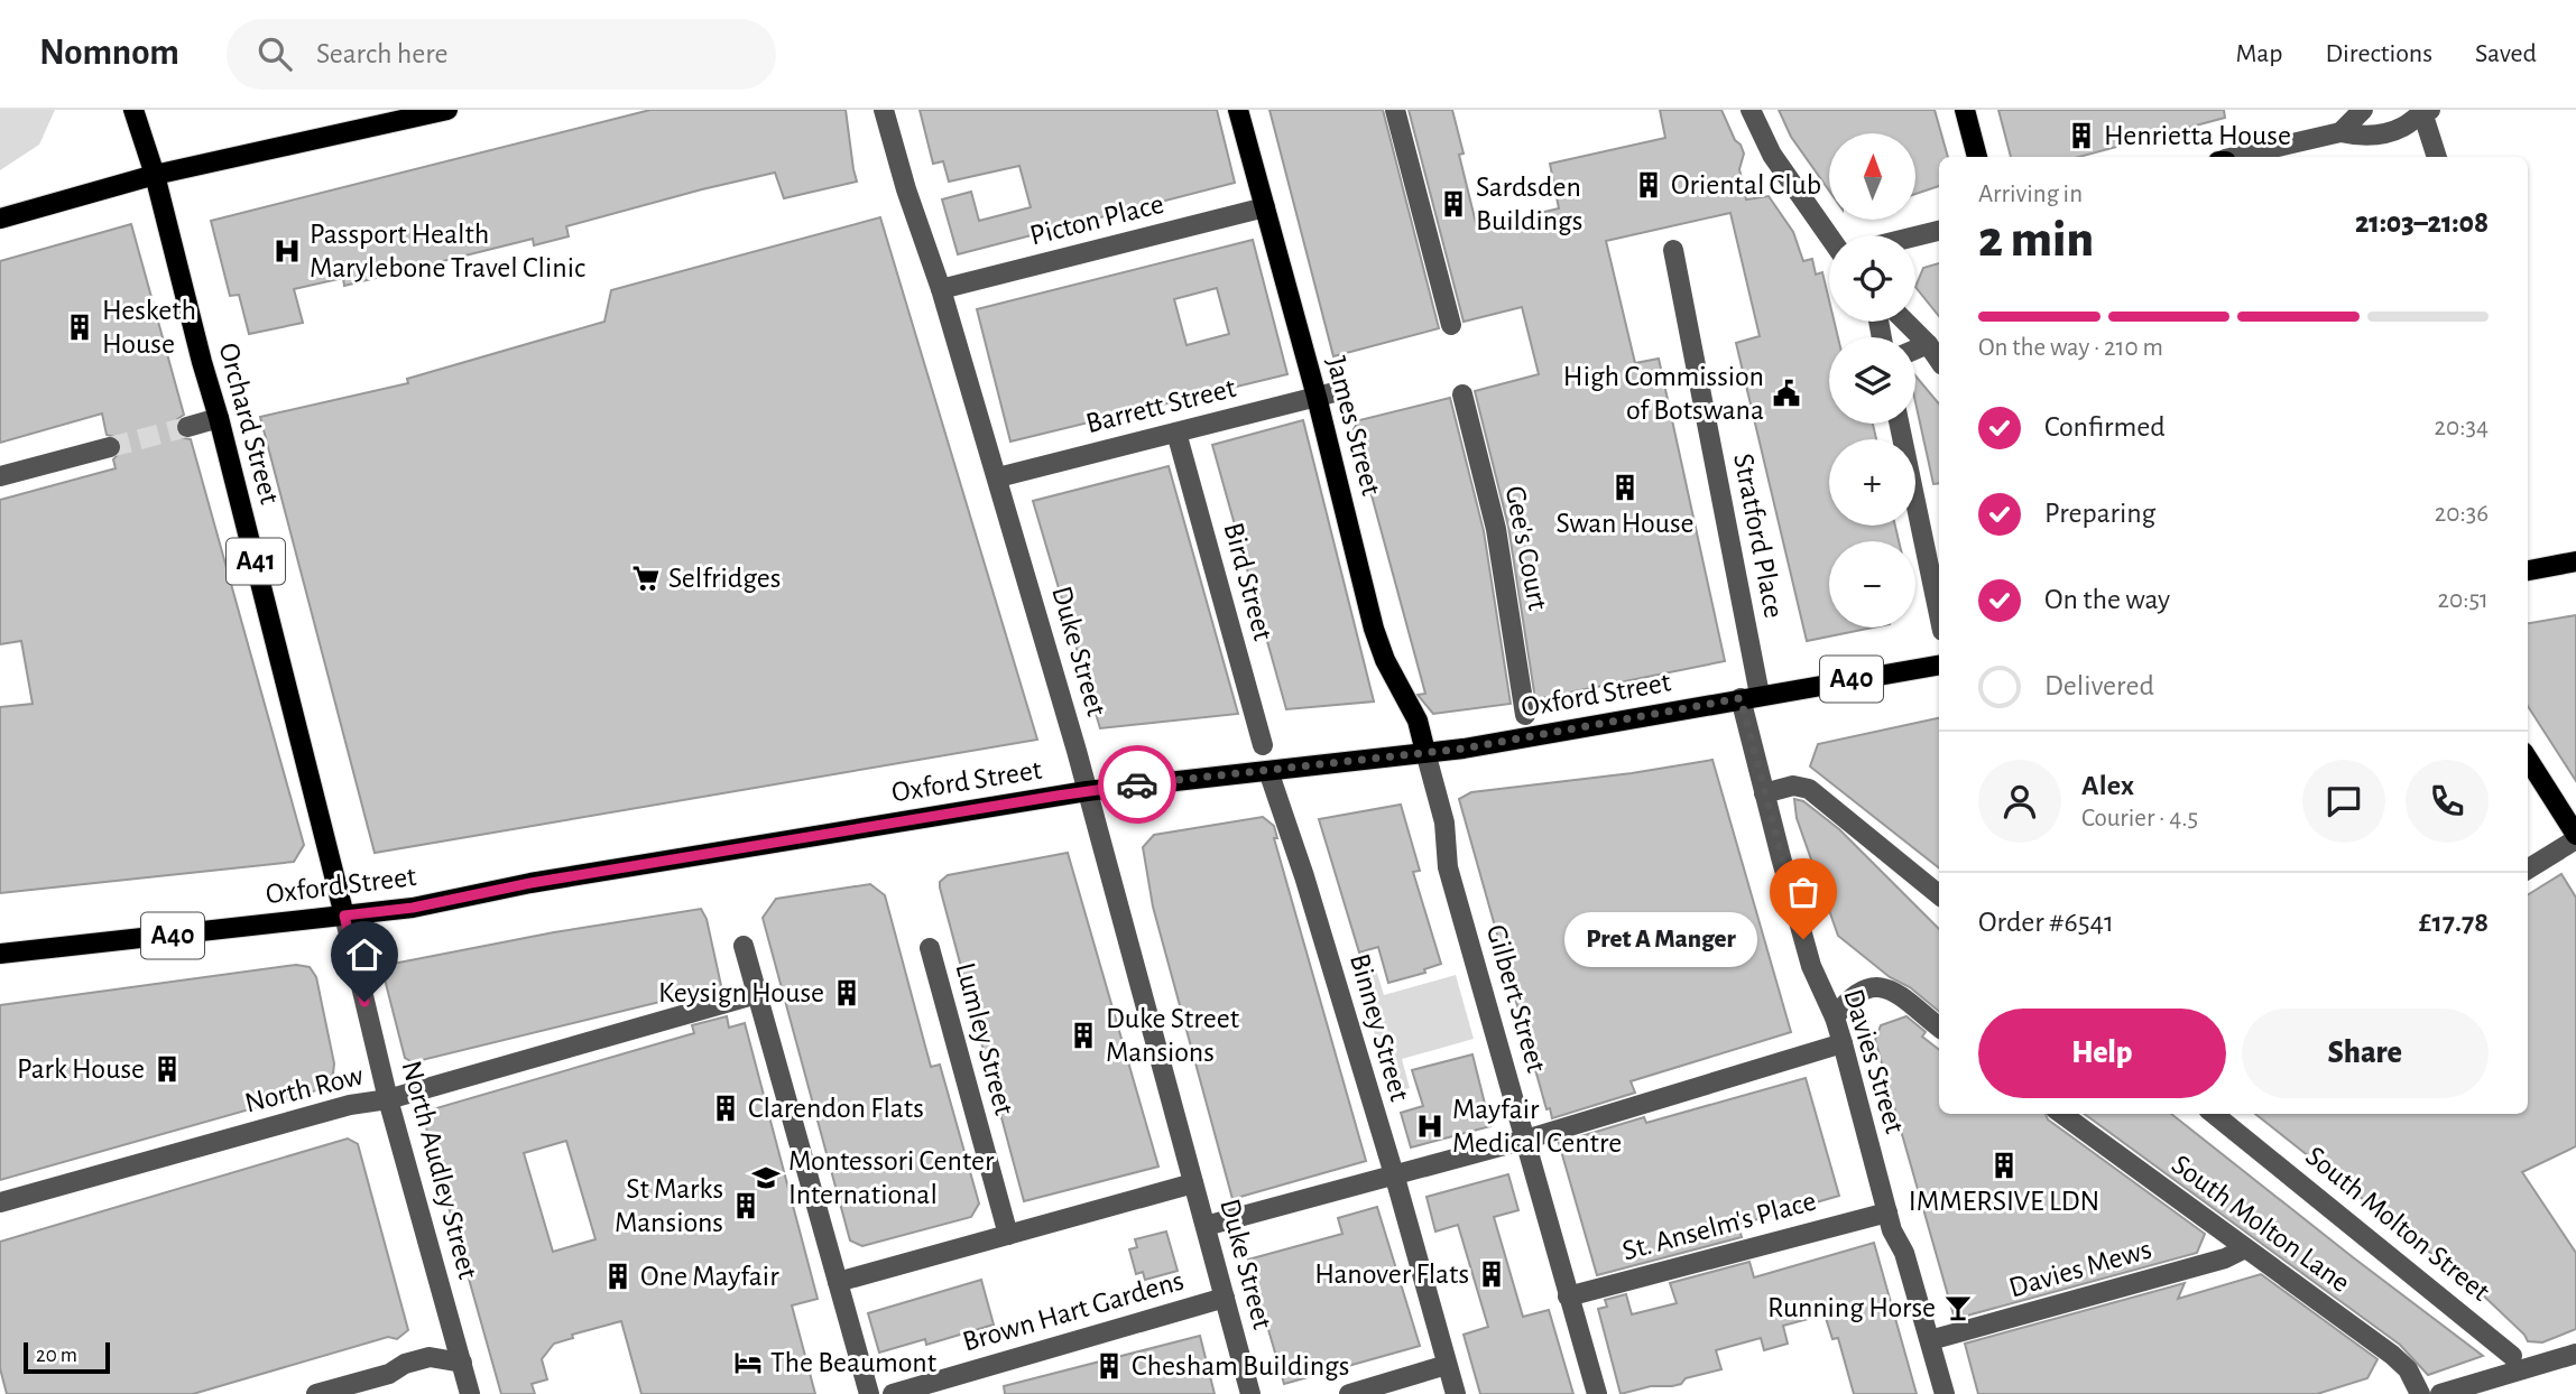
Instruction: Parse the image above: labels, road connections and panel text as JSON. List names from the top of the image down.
{
  "streets": {
    "main road": [
      "Orchard Street",
      "James Street",
      "A41",
      "A40",
      "Oxford Street"
    ],
    "street": [
      "Picton Place",
      "Barrett Street",
      "Stratford Place",
      "Gee's Court",
      "Bird Street",
      "Duke Street",
      "Gilbert Street",
      "Binney Street",
      "Lumley Street",
      "Davies Street",
      "North Row",
      "North Audley Street",
      "South Molton Lane",
      "South Molton Street",
      "St. Anselm's Place",
      "Davies Mews",
      "Brown Hart Gardens"
    ]
  },
  "crossings": [
    ["Picton Place", "James Street"],
    ["Picton Place", "Duke Street"],
    ["Barrett Street", "James Street"],
    ["Barrett Street", "Bird Street"],
    ["Barrett Street", "Duke Street"],
    ["Orchard Street", "A41"],
    ["Orchard Street", "Oxford Street"],
    ["Orchard Street", "North Audley Street"],
    ["James Street", "Oxford Street"],
    ["James Street", "Gilbert Street"],
    ["Stratford Place", "Oxford Street"],
    ["Stratford Place", "Davies Street"],
    ["Duke Street", "Oxford Street"],
    ["Duke Street", "Brown Hart Gardens"],
    ["Oxford Street", "Gilbert Street"],
    ["Oxford Street", "Binney Street"],
    ["Oxford Street", "Davies Street"],
    ["Oxford Street", "North Audley Street"],
    ["Gilbert Street", "St. Anselm's Place"],
    ["Davies Street", "St. Anselm's Place"],
    ["Davies Street", "Davies Mews"],
    ["North Row", "North Audley Street"],
    ["South Molton Lane", "Davies Mews"]
  ],
  "places": {
    "building": [
      "Henrietta House",
      "Oriental Club",
      "Sardsden Buildings",
      "Hesketh House",
      "Swan House",
      "Keysign House",
      "Duke Street Mansions",
      "Park House",
      "Clarendon Flats",
      "IMMERSIVE LDN",
      "St Marks Mansions",
      "Hanover Flats",
      "One Mayfair",
      "Chesham Buildings"
    ],
    "hospital": ["Passport Health Marylebone Travel Clinic", "Mayfair Medical Centre"],
    "public building": ["High Commission of Botswana"],
    "supermarket": ["Selfridges"],
    "other": ["Pret A Manger"],
    "school or university": ["Montessori Center International"],
    "bar": ["Running Horse"],
    "hotel": ["The Beaumont"]
  },
  "scale_bar": "20 m",
  "north": "top",
  "page": {
    "header": "Nomnom",
    "search": "Search here",
    "nav": ["Map", "Directions", "Saved"],
    "map_buttons": ["+", "−"],
    "heading": ["2 min", "Arriving in", "21:03–21:08"],
    "panel": [
      "Alex",
      "Courier · 4.5",
      "Order #6541",
      "£17.78"
    ],
    "bar": "On the way · 210 m",
    "list": [
      ["Confirmed", "20:34"],
      ["Preparing", "20:36"],
      ["On the way", "20:51"],
      "Delivered"
    ],
    "bubble": "Pret A Manger",
    "buttons": ["Help", "Share"],
    "scale": "20 m"
  }
}
